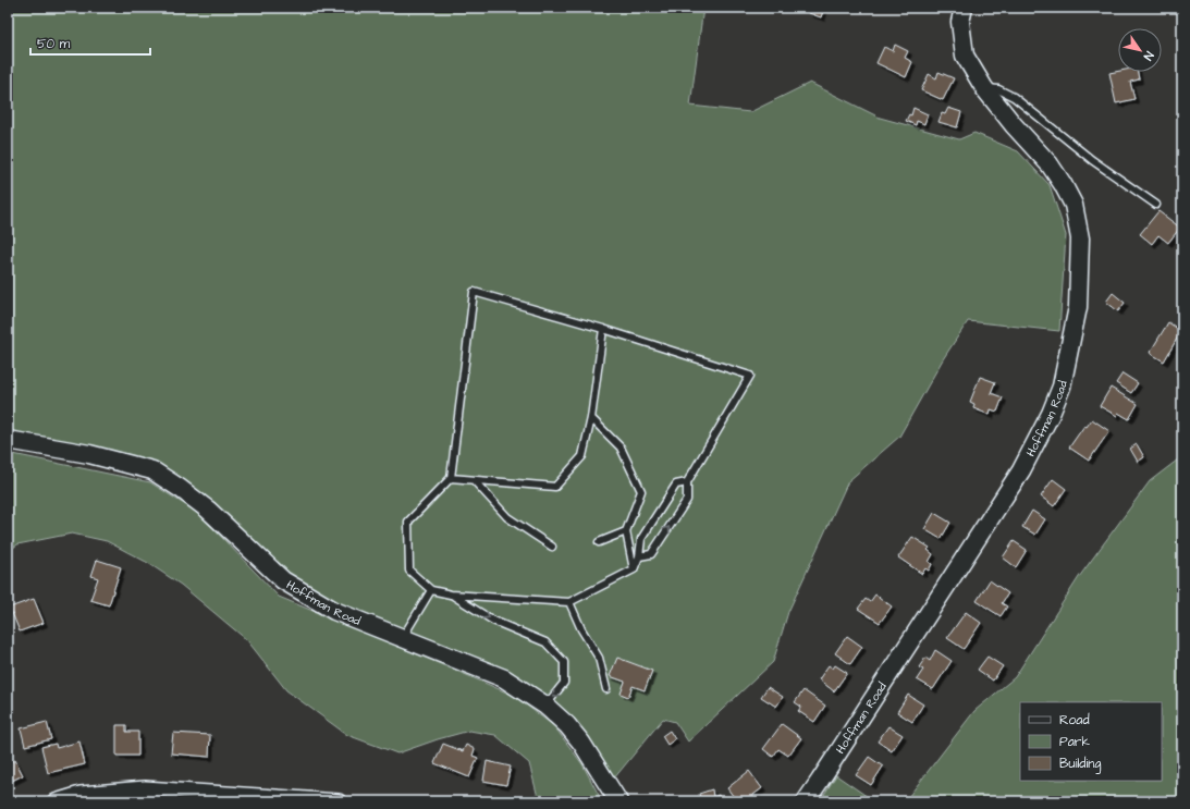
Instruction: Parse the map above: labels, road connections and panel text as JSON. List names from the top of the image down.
{
  "streets": {
    "street": ["Hoffman Road"]
  },
  "legend": ["Road", "Park", "Building"],
  "scale_bar": "50 m",
  "north": "bottom right"
}
